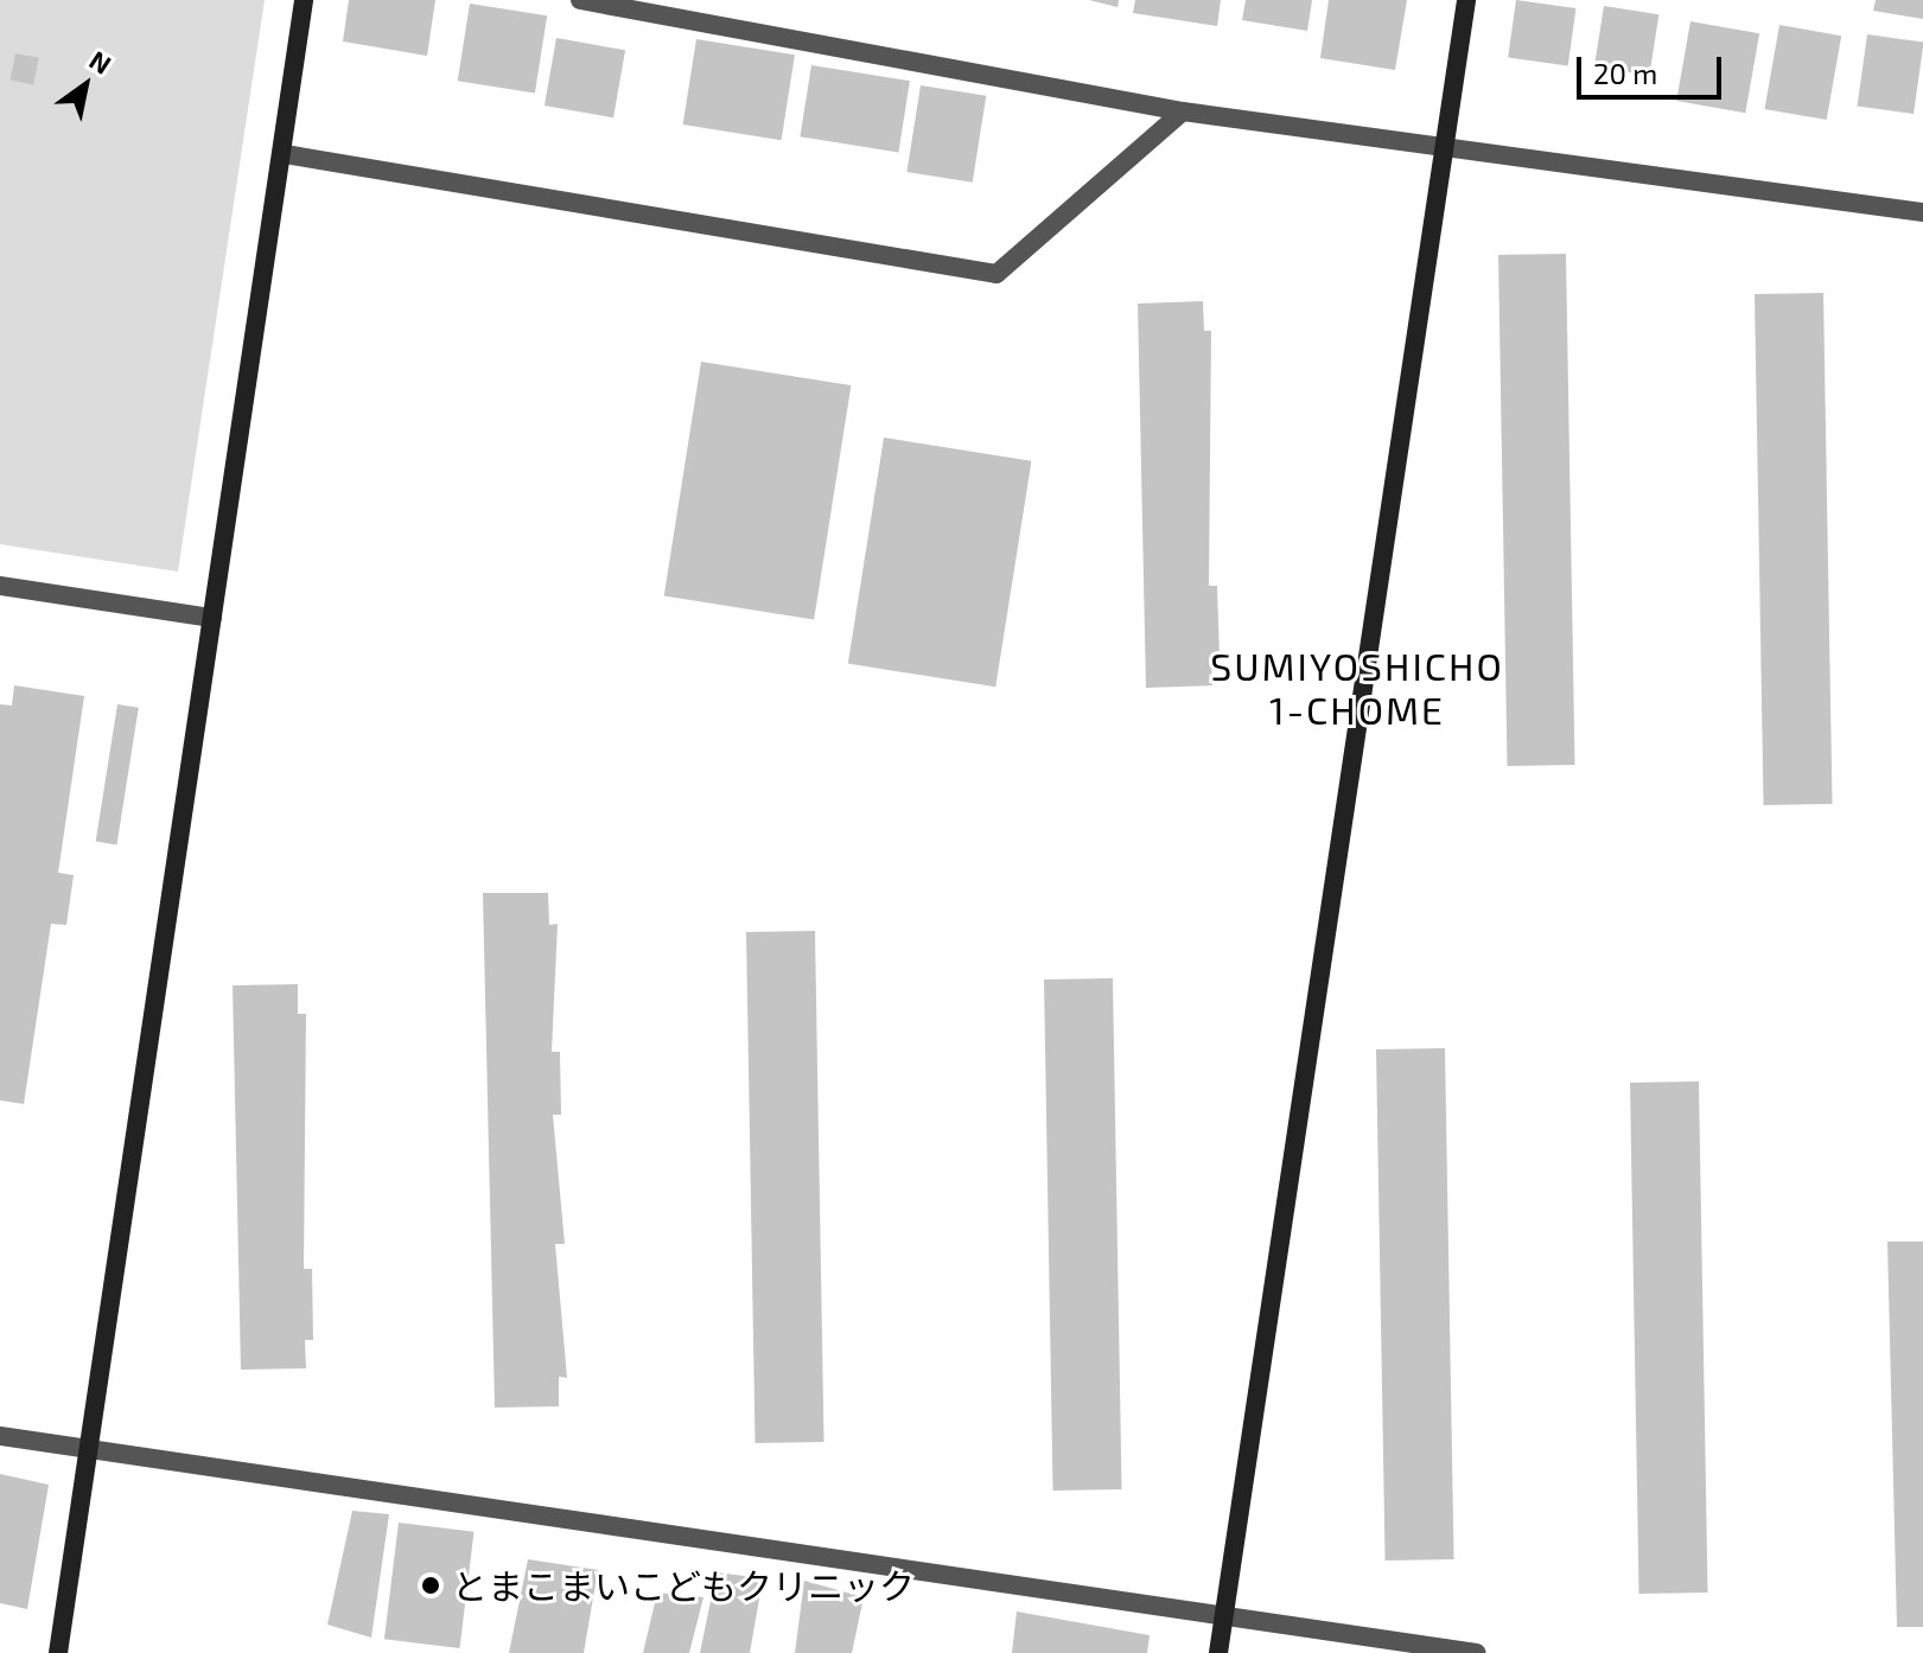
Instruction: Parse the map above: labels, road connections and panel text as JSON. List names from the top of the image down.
{
  "districts": ["SUMIYOSHICHO 1-CHOME"],
  "places": ["とまこまいこどもクリニック"],
  "scale_bar": "20 m",
  "north": "top right"
}
